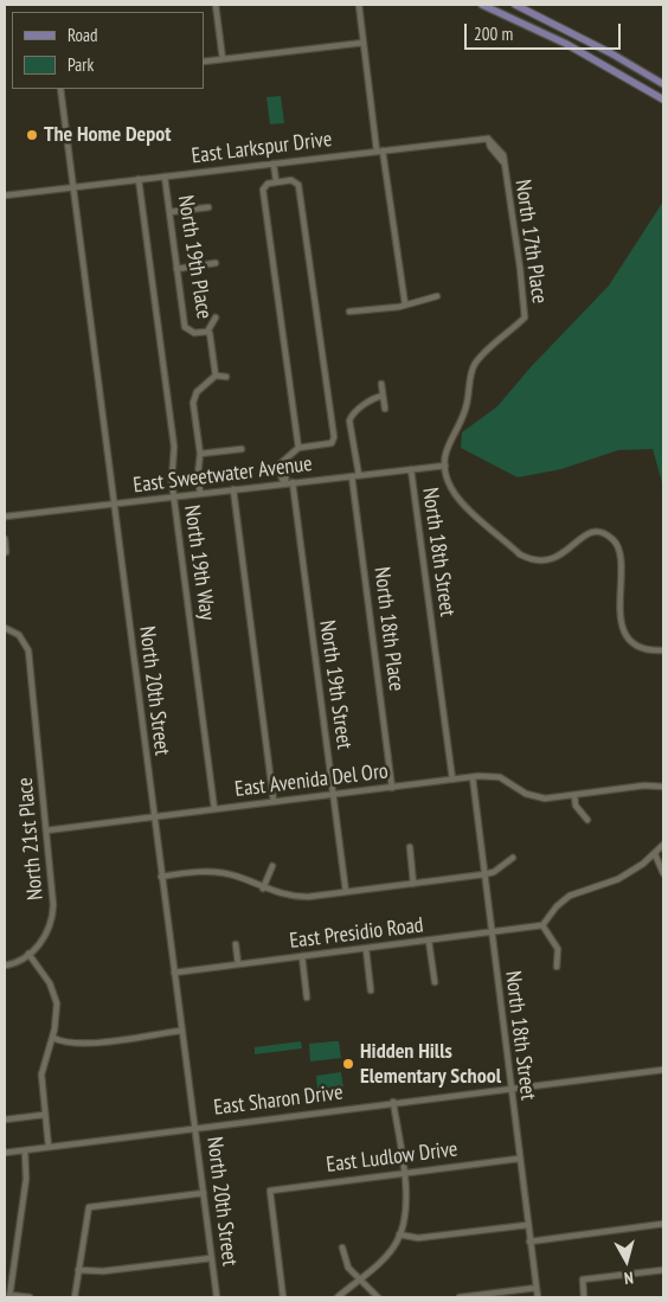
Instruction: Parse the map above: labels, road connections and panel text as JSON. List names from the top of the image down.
{
  "streets": {
    "street": [
      "East Larkspur Drive",
      "North 17th Place",
      "North 19th Place",
      "East Sweetwater Avenue",
      "North 18th Street",
      "North 19th Way",
      "North 18th Place",
      "North 19th Street",
      "North 20th Street",
      "East Avenida Del Oro",
      "North 21st Place",
      "East Presidio Road",
      "East Sharon Drive",
      "East Ludlow Drive"
    ]
  },
  "crossings": [
    ["East Larkspur Drive", "North 17th Place"],
    ["East Larkspur Drive", "North 19th Place"],
    ["East Larkspur Drive", "North 19th Way"],
    ["East Larkspur Drive", "North 20th Street"],
    ["North 17th Place", "East Sweetwater Avenue"],
    ["East Sweetwater Avenue", "North 18th Street"],
    ["East Sweetwater Avenue", "North 19th Way"],
    ["East Sweetwater Avenue", "North 18th Place"],
    ["East Sweetwater Avenue", "North 19th Street"],
    ["East Sweetwater Avenue", "North 20th Street"],
    ["North 18th Street", "East Avenida Del Oro"],
    ["North 18th Street", "East Presidio Road"],
    ["North 18th Street", "East Sharon Drive"],
    ["North 18th Street", "East Ludlow Drive"],
    ["North 19th Way", "East Avenida Del Oro"],
    ["North 18th Place", "East Avenida Del Oro"],
    ["North 19th Street", "East Avenida Del Oro"],
    ["North 20th Street", "East Avenida Del Oro"],
    ["North 20th Street", "East Presidio Road"],
    ["North 20th Street", "East Sharon Drive"],
    ["East Avenida Del Oro", "North 21st Place"]
  ],
  "places": ["The Home Depot", "Hidden Hills Elementary School"],
  "legend": ["Road", "Park"],
  "scale_bar": "200 m",
  "north": "bottom"
}
